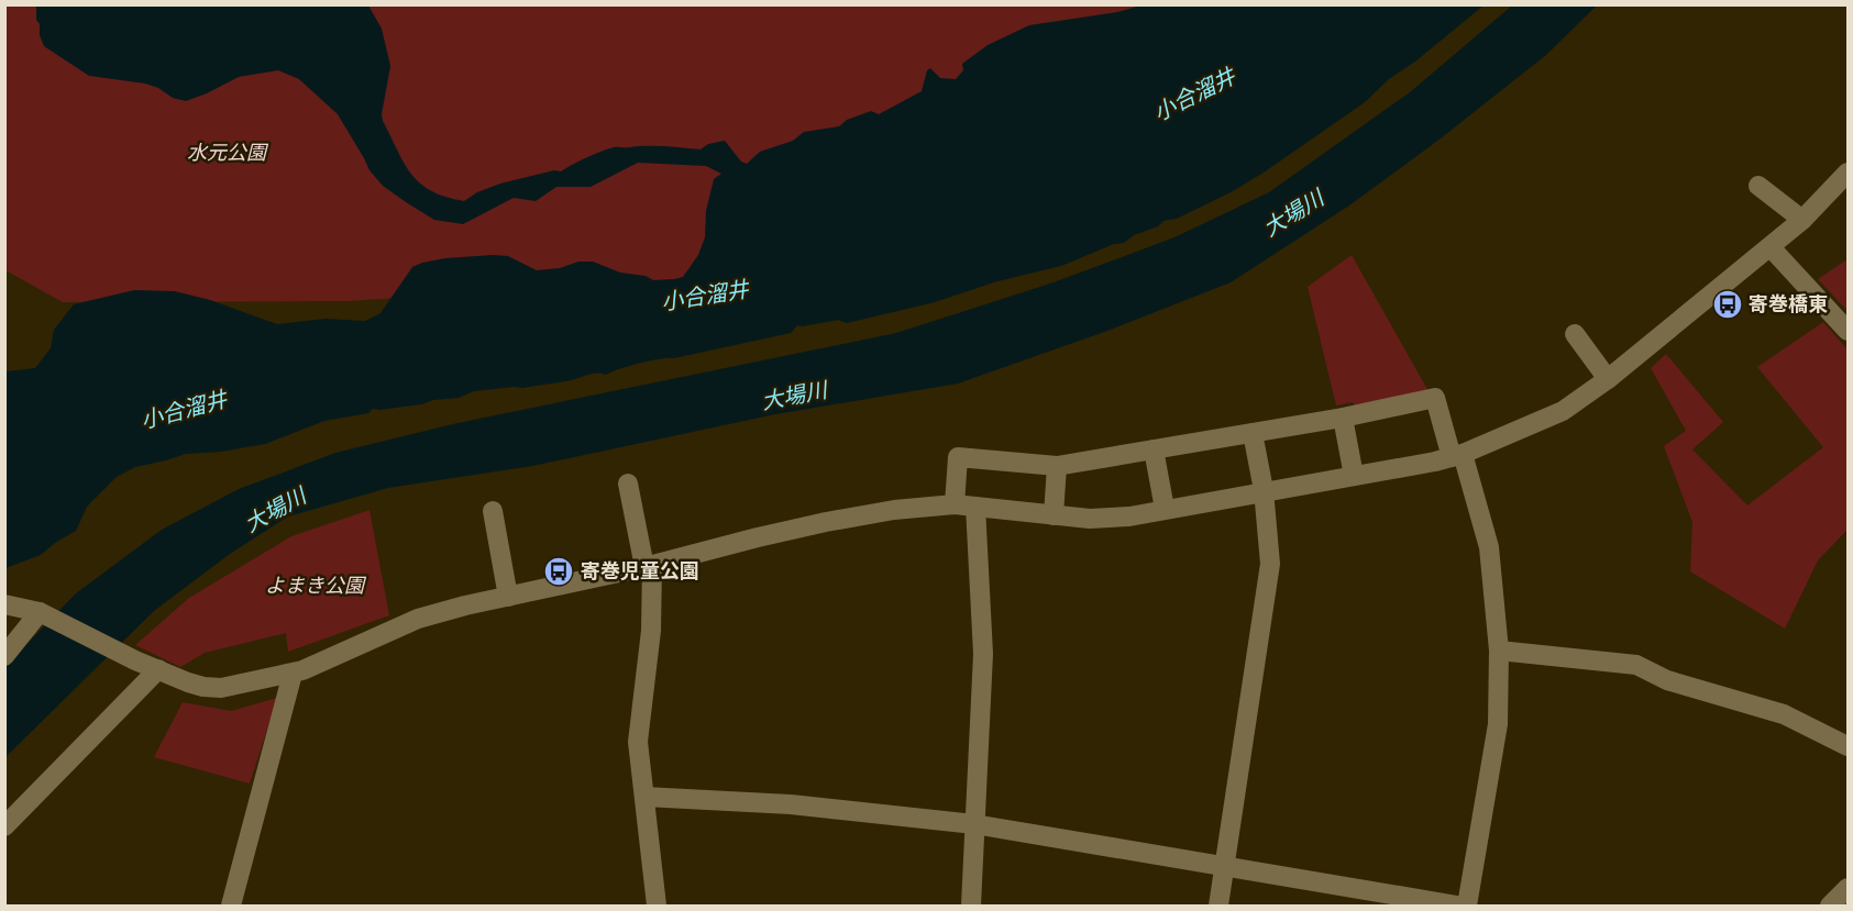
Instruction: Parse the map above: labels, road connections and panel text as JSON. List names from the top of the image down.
{
  "water": ["小合溜井", "大場川"],
  "parks": ["水元公園", "よまき公園"],
  "places": {
    "bus stop": ["寄巻橋東", "寄巻児童公園"]
  }
}
